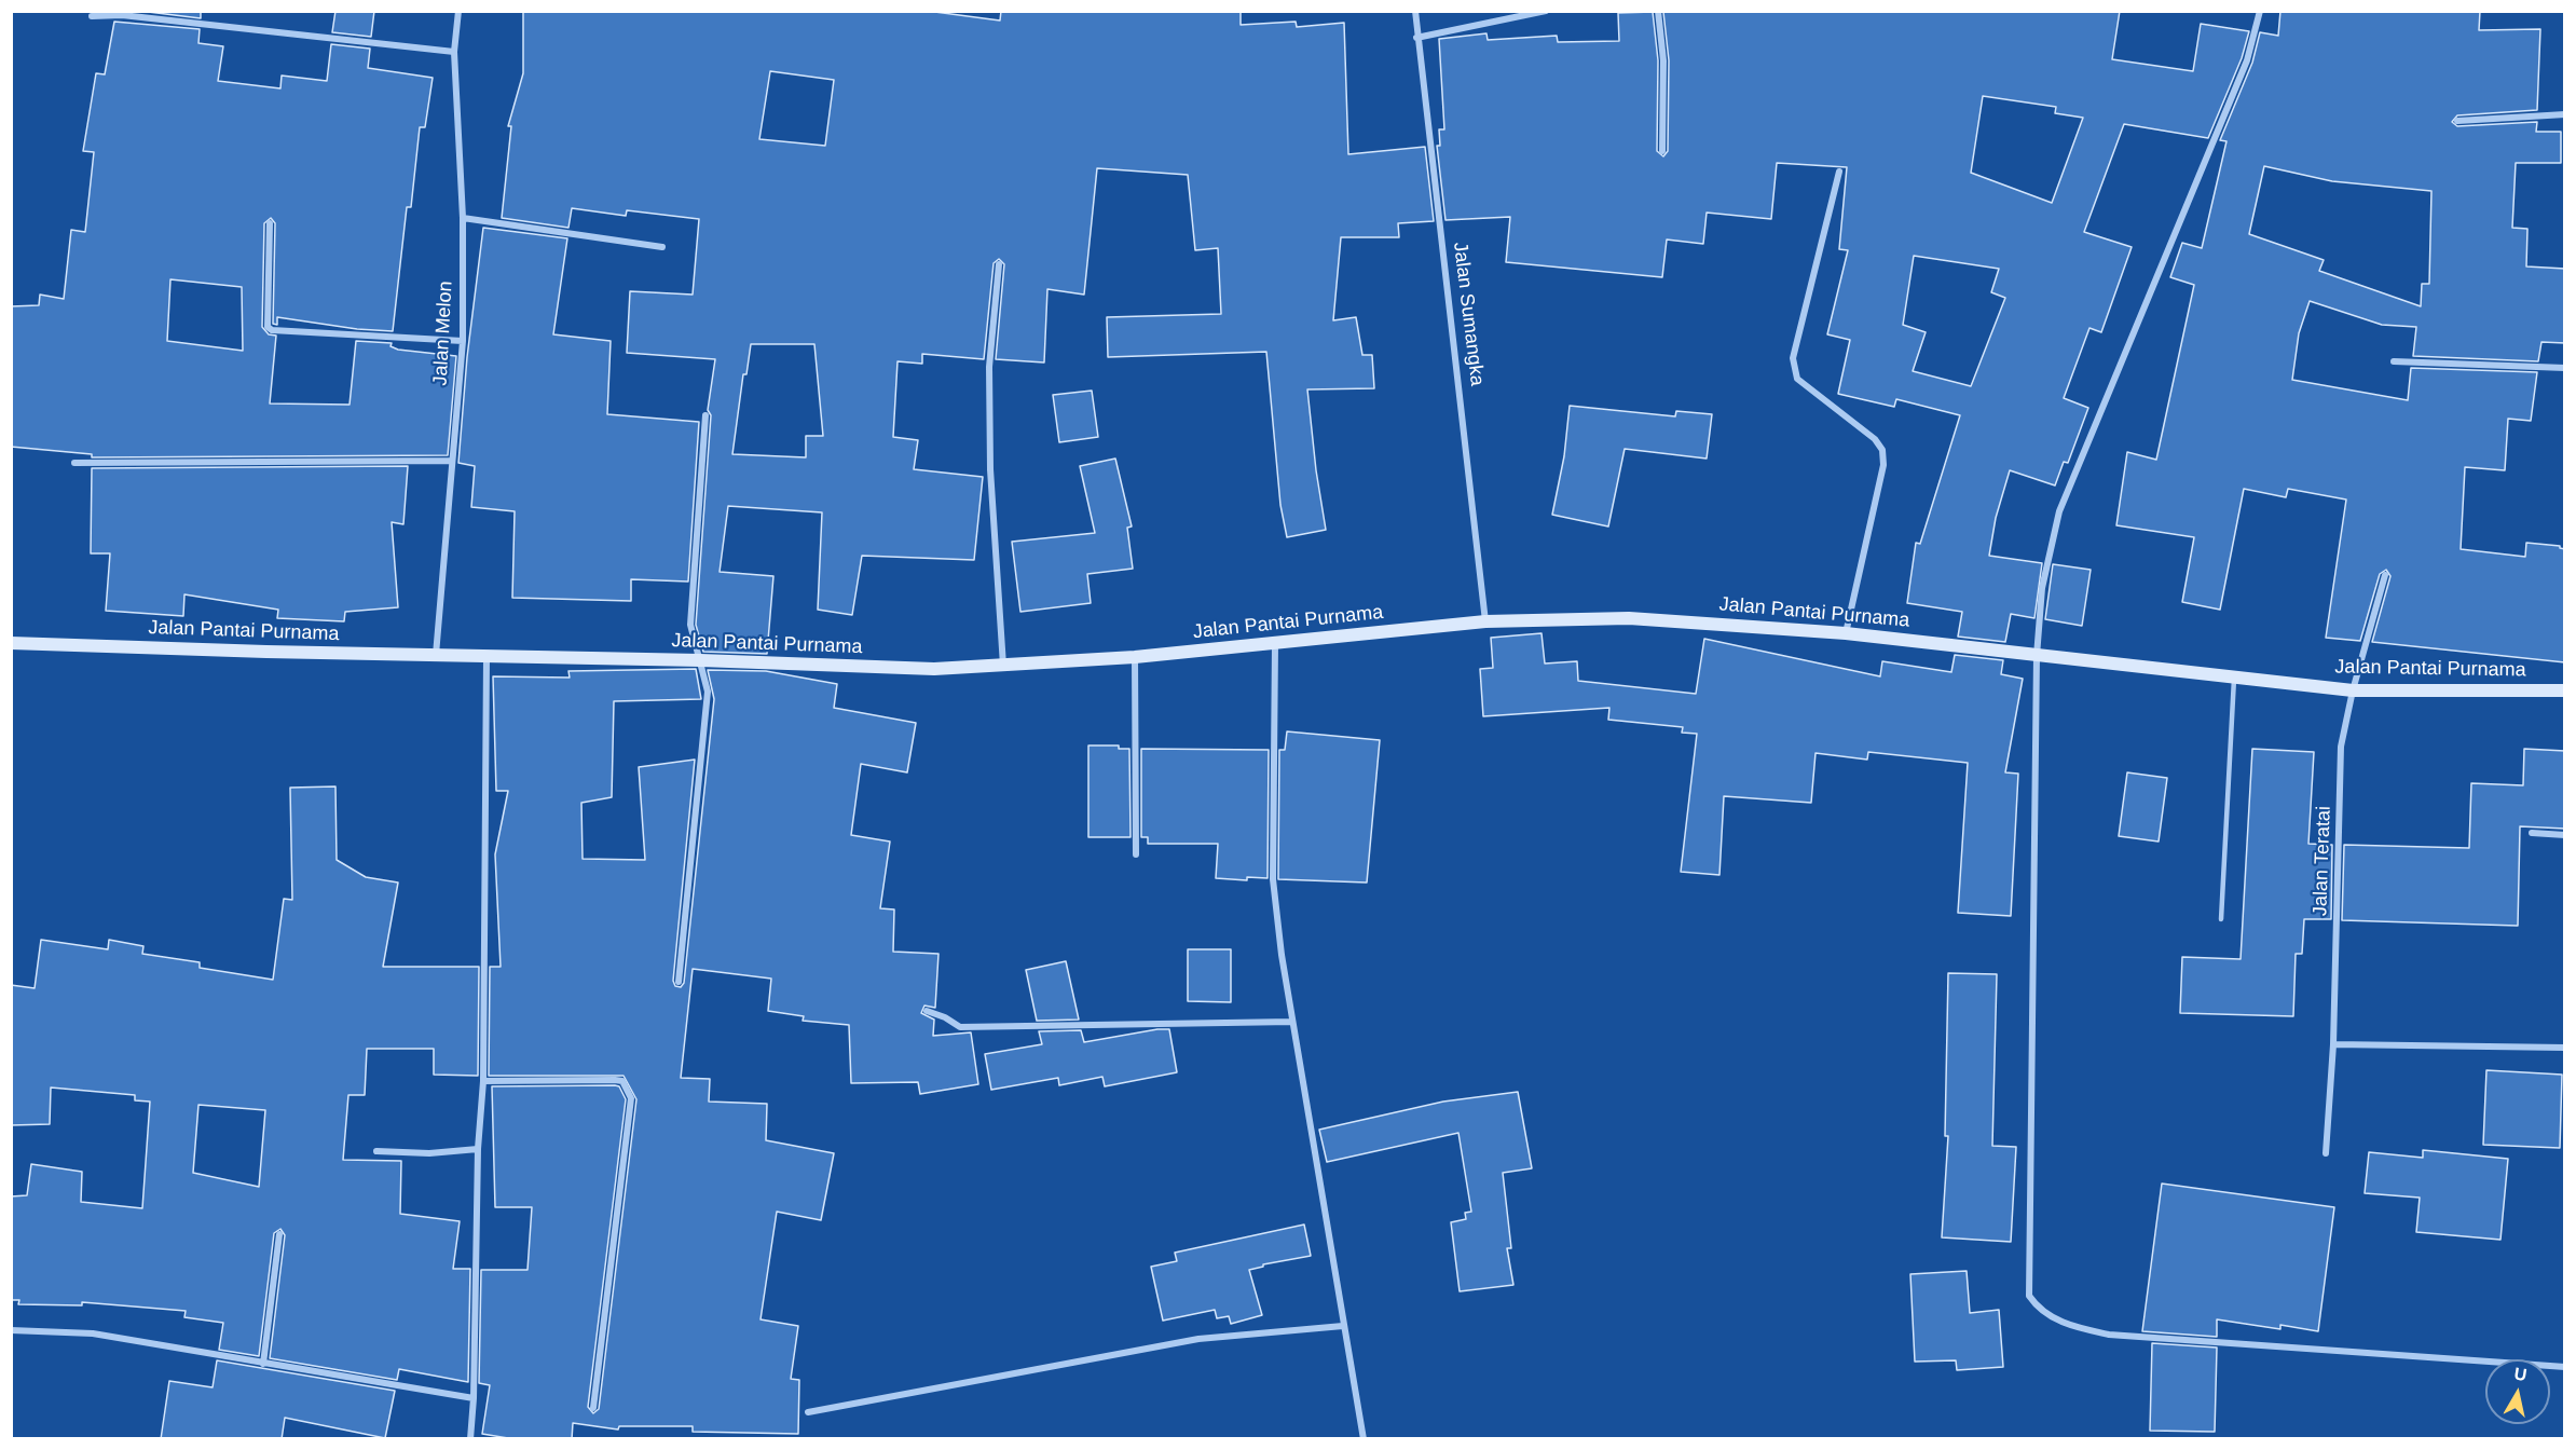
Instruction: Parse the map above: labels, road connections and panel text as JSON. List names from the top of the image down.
{
  "streets": {
    "street": [
      "Jalan Sumangka",
      "Jalan Melon",
      "Jalan Pantai Purnama",
      "Jalan Teratai"
    ]
  },
  "crossings": [
    ["Jalan Sumangka", "Jalan Pantai Purnama"],
    ["Jalan Melon", "Jalan Pantai Purnama"],
    ["Jalan Pantai Purnama", "Jalan Teratai"]
  ],
  "north": "top"
}
